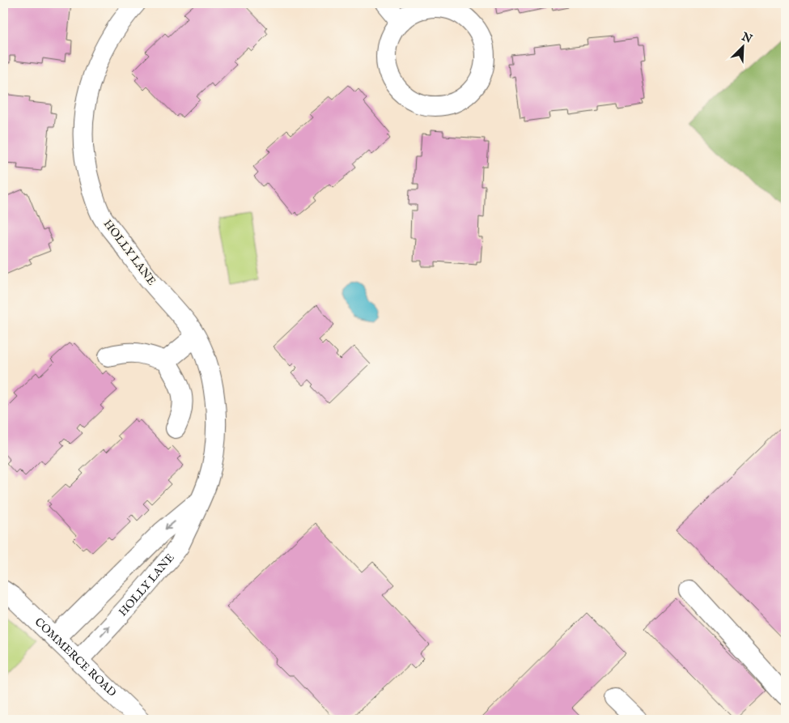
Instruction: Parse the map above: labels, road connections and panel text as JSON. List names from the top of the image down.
{
  "streets": {
    "street": ["HOLLY LANE", "COMMERCE ROAD"]
  },
  "crossings": [
    ["HOLLY LANE", "COMMERCE ROAD"]
  ],
  "north": "top right"
}
